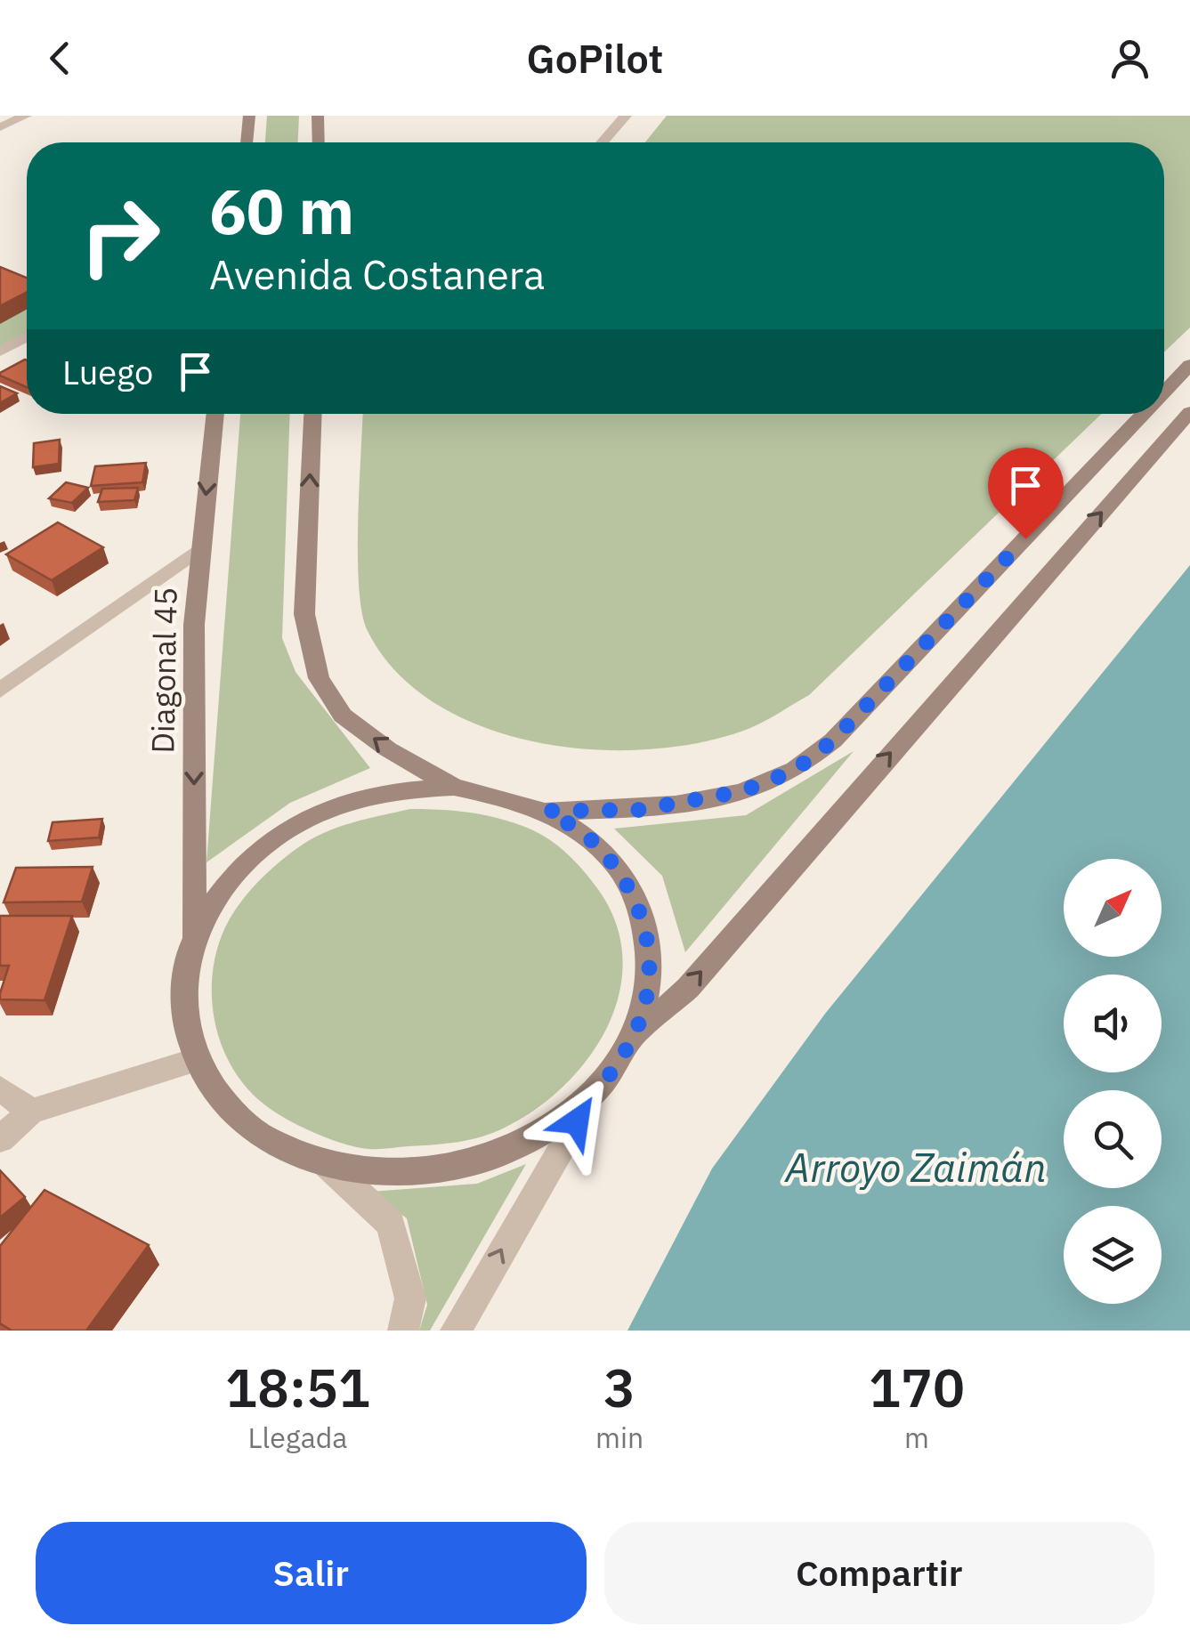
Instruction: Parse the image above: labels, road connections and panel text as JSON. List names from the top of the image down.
{
  "streets": {
    "main road": ["Diagonal 45"]
  },
  "one_way": ["Diagonal 45"],
  "water": ["Arroyo Zaimán"],
  "north": "top right",
  "page": {
    "header": "GoPilot",
    "turn": ["60 m", "Avenida Costanera"],
    "then": "Luego",
    "eta": [
      "18:51",
      "Llegada",
      "3",
      "min",
      "170",
      "m"
    ],
    "buttons": ["Salir", "Compartir"]
  }
}
